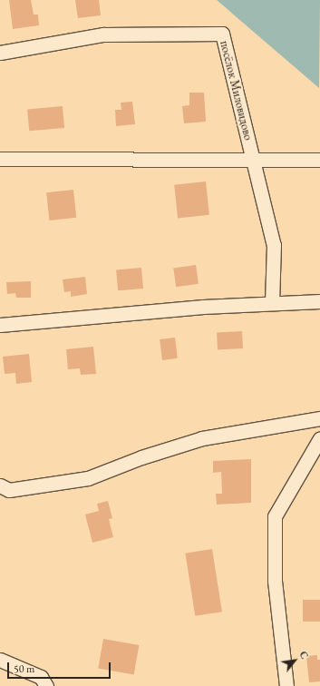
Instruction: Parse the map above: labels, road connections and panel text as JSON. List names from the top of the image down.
{
  "streets": {
    "street": ["посёлок Миловидово"]
  },
  "scale_bar": "50 m",
  "north": "top right"
}
